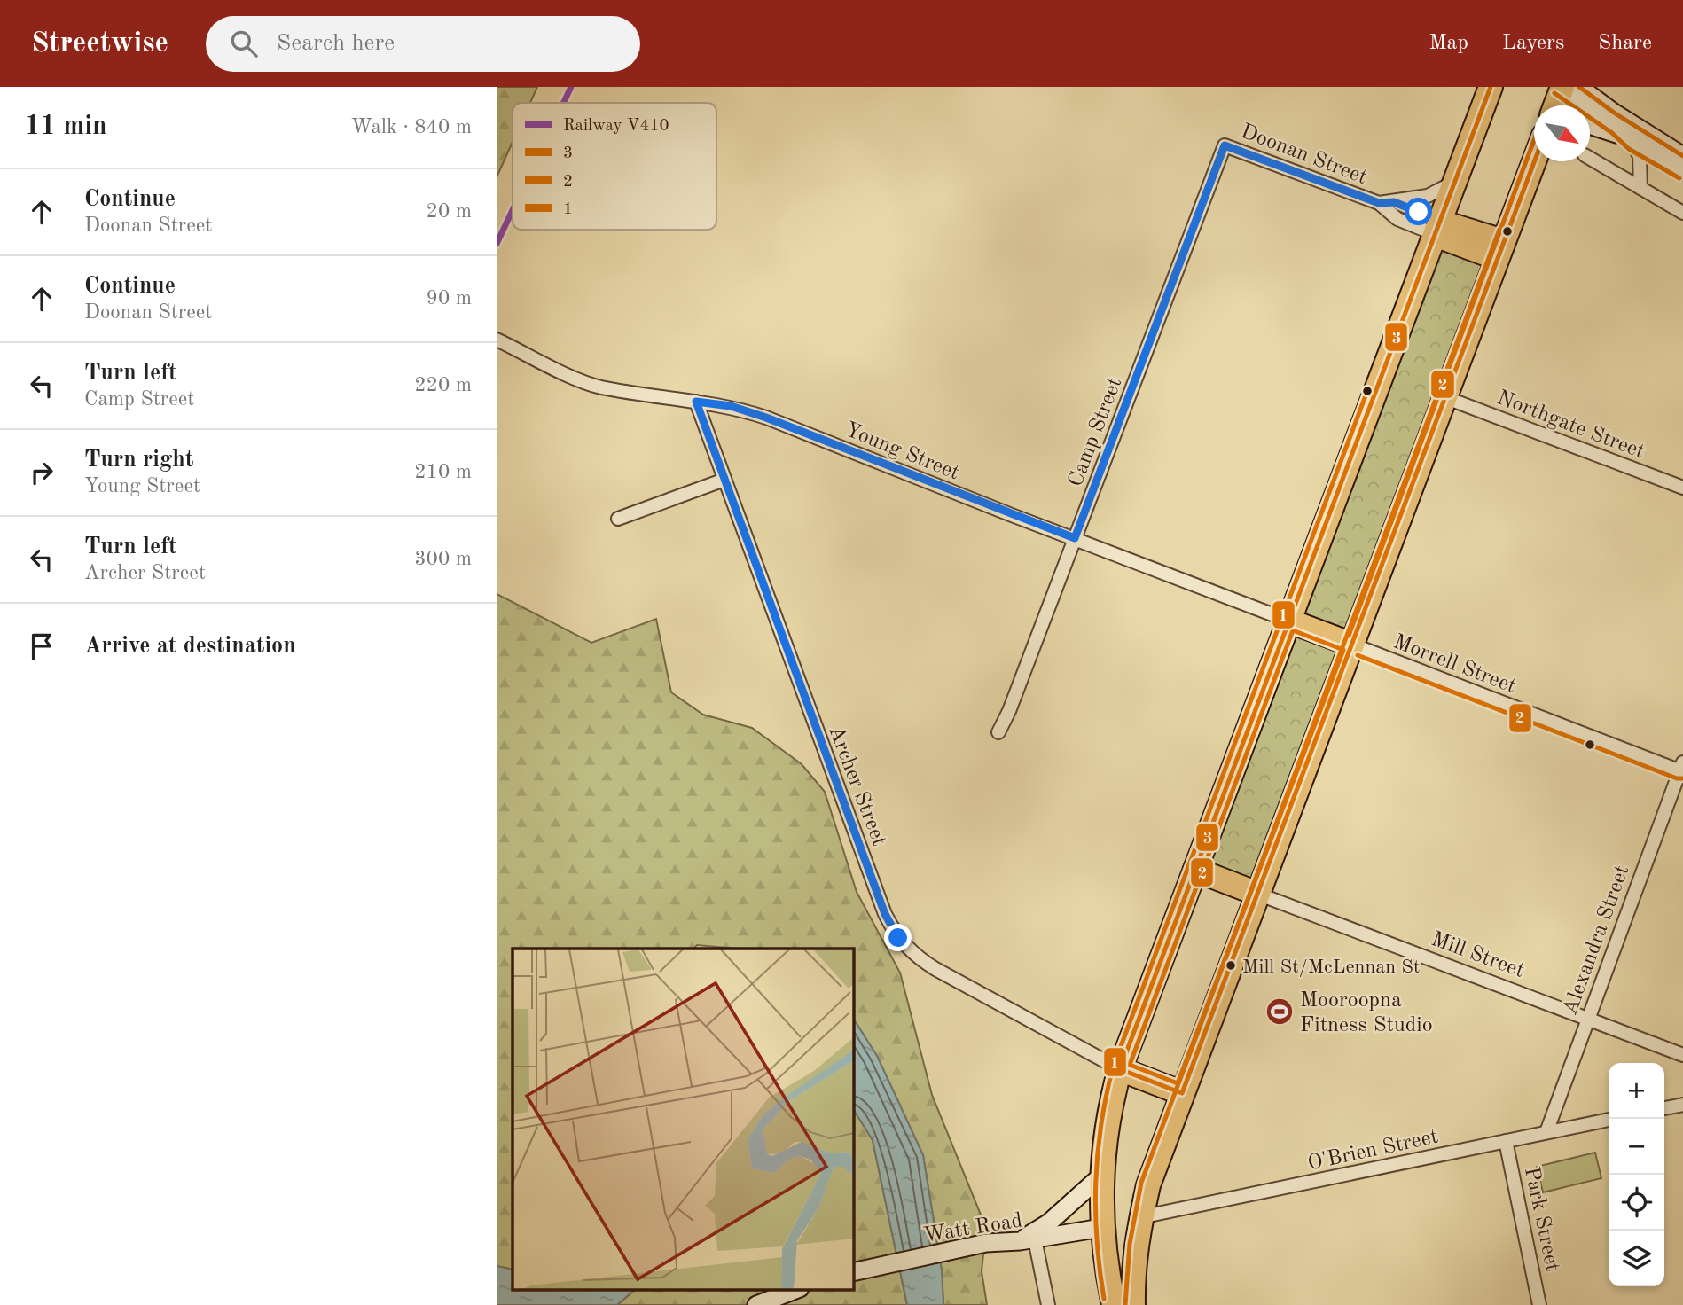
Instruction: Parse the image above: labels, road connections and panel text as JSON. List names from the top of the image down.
{
  "streets": {
    "street": [
      "Doonan Street",
      "Northgate Street",
      "Camp Street",
      "Young Street",
      "Morrell Street",
      "Archer Street",
      "Alexandra Street",
      "Mill Street",
      "O'Brien Street",
      "Park Street",
      "Watt Road"
    ]
  },
  "crossings": [
    ["Doonan Street", "Camp Street"],
    ["Camp Street", "Young Street"],
    ["Young Street", "Archer Street"],
    ["Morrell Street", "Alexandra Street"],
    ["Alexandra Street", "Mill Street"],
    ["Alexandra Street", "O'Brien Street"],
    ["O'Brien Street", "Park Street"]
  ],
  "places": {
    "other": ["Mill St/McLennan St"],
    "sports": ["Mooroopna Fitness Studio"]
  },
  "lines": [
    "rail line V410",
    "transit line 3",
    "transit line 2",
    "transit line 1"
  ],
  "legend": [
    "Railway V410",
    "3",
    "2",
    "1"
  ],
  "north": "bottom right",
  "page": {
    "header": "Streetwise",
    "search": "Search here",
    "nav": ["Map", "Layers", "Share"],
    "heading": ["11 min", "Walk · 840 m"],
    "list": [
      ["Continue", "Doonan Street", "20 m"],
      ["Continue", "Doonan Street", "90 m"],
      ["Turn left", "Camp Street", "220 m"],
      ["Turn right", "Young Street", "210 m"],
      ["Turn left", "Archer Street", "300 m"],
      "Arrive at destination"
    ],
    "map_buttons": ["+", "−"]
  }
}
